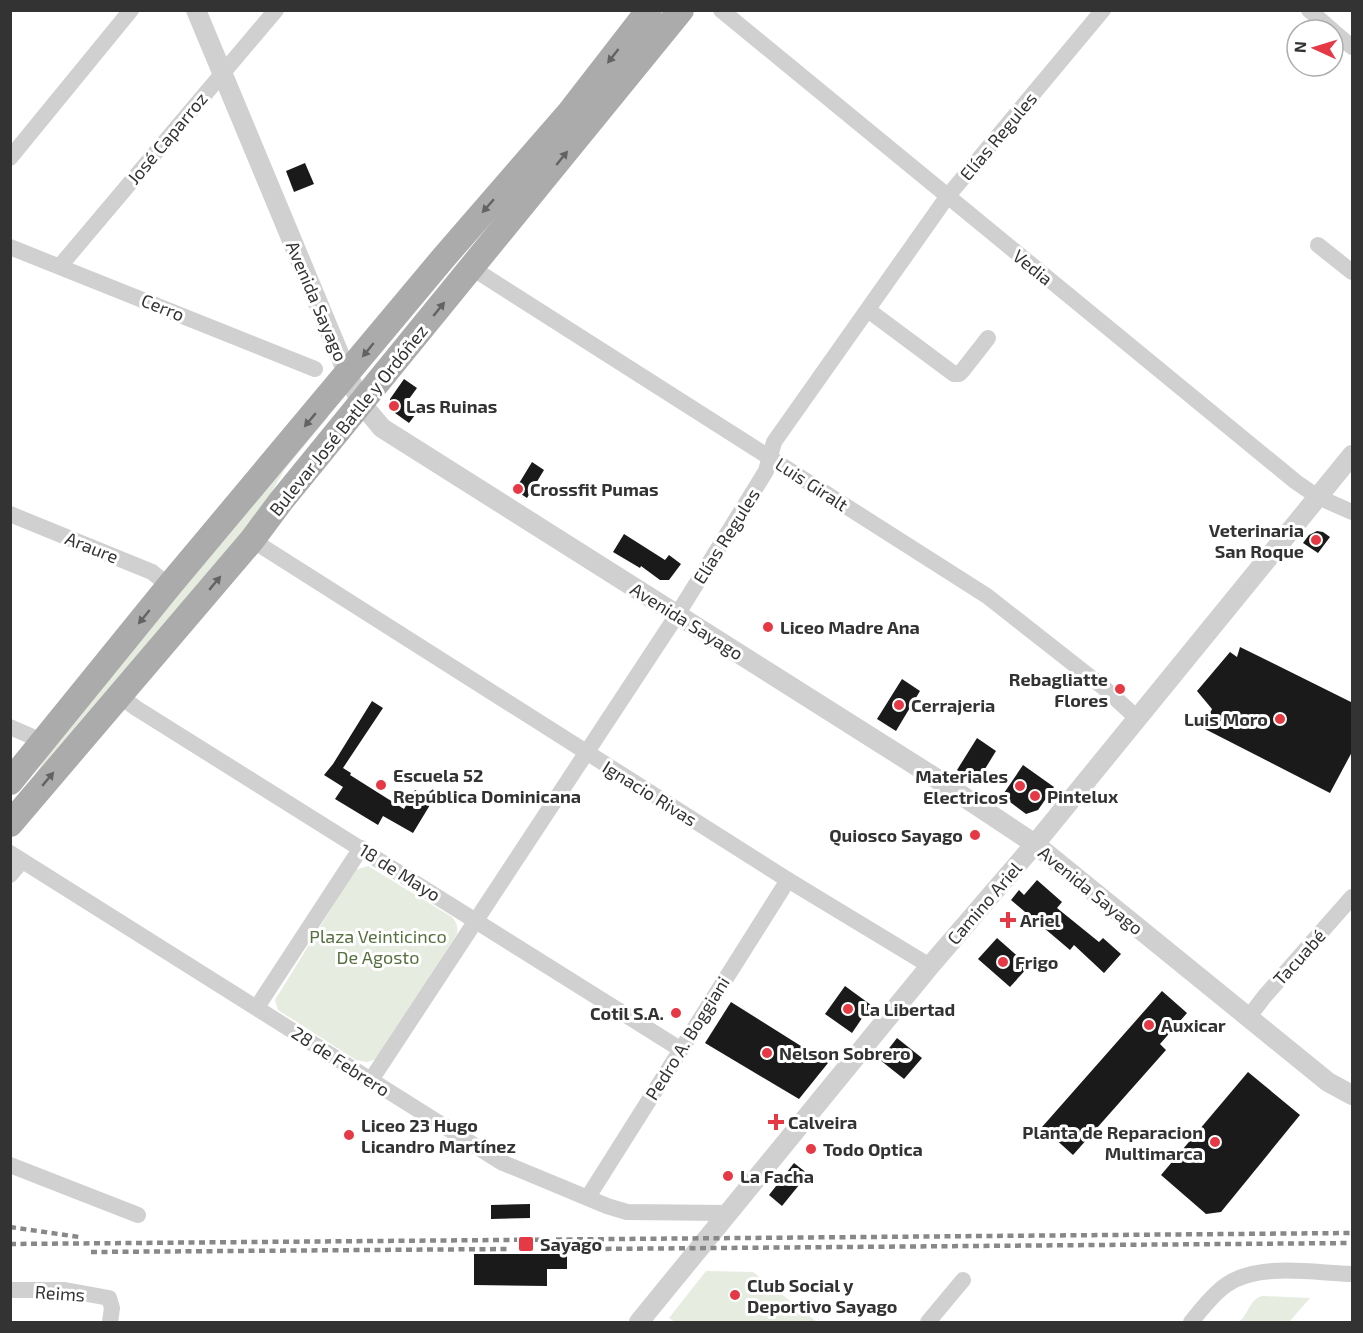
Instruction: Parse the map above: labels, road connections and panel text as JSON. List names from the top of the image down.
{
  "streets": {
    "main road": ["Bulevar José Batlle y Ordóñez"],
    "street": [
      "Elías Regules",
      "José Caparroz",
      "Vedia",
      "Avenida Sayago",
      "Cerro",
      "Luis Giralt",
      "Araure",
      "Ignacio Rivas",
      "18 de Mayo",
      "Camino Ariel",
      "Tacuabé",
      "Pedro A. Boggiani",
      "28 de Febrero",
      "Reims"
    ]
  },
  "crossings": [
    ["Elías Regules", "Vedia"],
    ["Elías Regules", "Avenida Sayago"],
    ["Elías Regules", "Luis Giralt"],
    ["Elías Regules", "Ignacio Rivas"],
    ["Elías Regules", "18 de Mayo"],
    ["Elías Regules", "28 de Febrero"],
    ["José Caparroz", "Avenida Sayago"],
    ["José Caparroz", "Cerro"],
    ["Vedia", "Camino Ariel"],
    ["Avenida Sayago", "Bulevar José Batlle y Ordóñez"],
    ["Avenida Sayago", "Camino Ariel"],
    ["Avenida Sayago", "Tacuabé"],
    ["Bulevar José Batlle y Ordóñez", "Luis Giralt"],
    ["Bulevar José Batlle y Ordóñez", "Araure"],
    ["Bulevar José Batlle y Ordóñez", "Ignacio Rivas"],
    ["Bulevar José Batlle y Ordóñez", "18 de Mayo"],
    ["Luis Giralt", "Camino Ariel"],
    ["Ignacio Rivas", "Camino Ariel"],
    ["Ignacio Rivas", "Pedro A. Boggiani"],
    ["18 de Mayo", "Pedro A. Boggiani"],
    ["Camino Ariel", "28 de Febrero"],
    ["Pedro A. Boggiani", "28 de Febrero"]
  ],
  "parks": ["Plaza Veinticinco De Agosto"],
  "places": {
    "other": [
      "Las Ruinas",
      "Crossfit Pumas",
      "Veterinaria San Roque",
      "Liceo Madre Ana",
      "Rebagliatte Flores",
      "Cerrajeria",
      "Luis Moro",
      "Escuela 52 República Dominicana",
      "Materiales Electricos",
      "Pintelux",
      "Quiosco Sayago",
      "Frigo",
      "La Libertad",
      "Cotil S.A.",
      "Auxicar",
      "Nelson Sobrero",
      "Liceo 23 Hugo Licandro Martínez",
      "Planta de Reparacion Multimarca",
      "Todo Optica",
      "La Facha",
      "Club Social y Deportivo Sayago"
    ],
    "health": ["Ariel", "Calveira"],
    "transit": ["Sayago"]
  },
  "north": "left"
}
